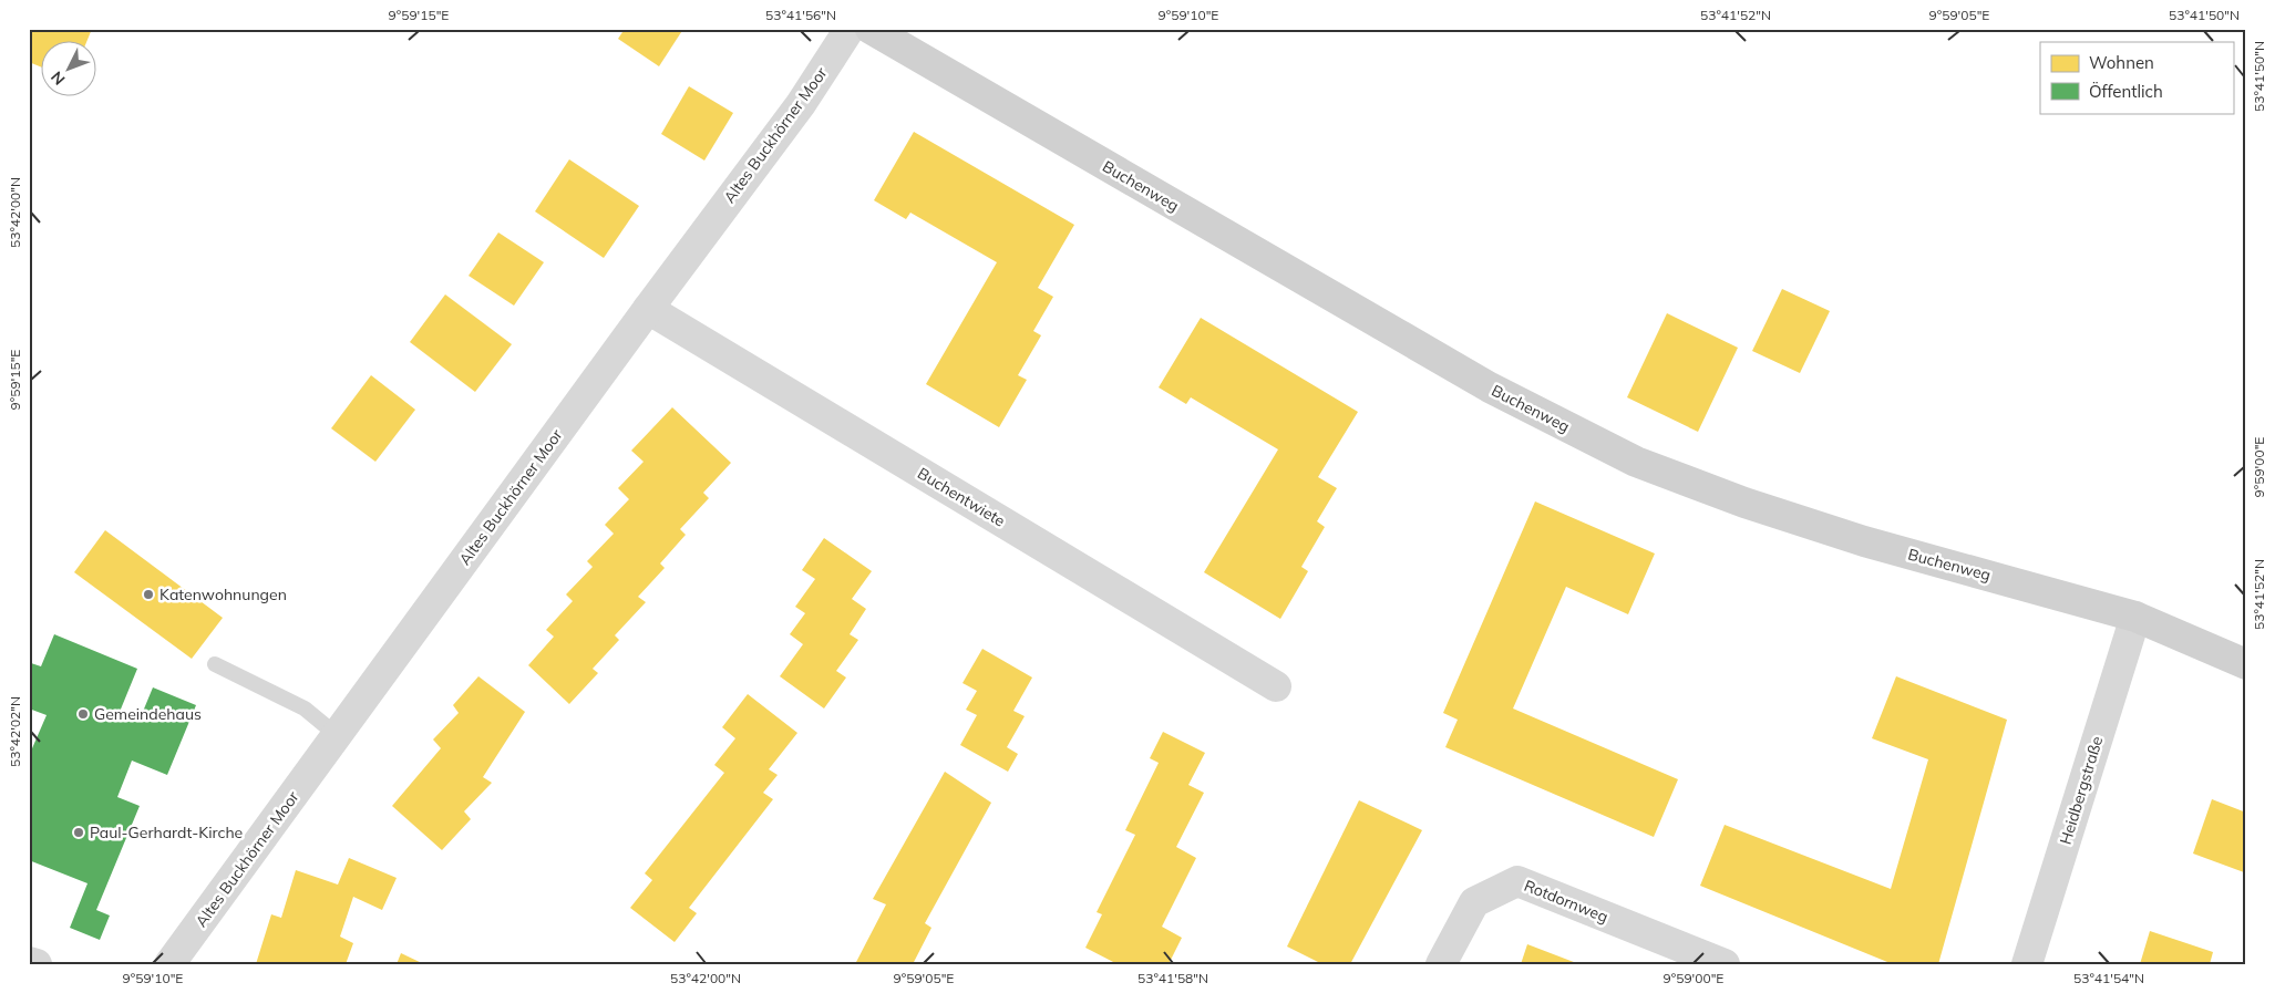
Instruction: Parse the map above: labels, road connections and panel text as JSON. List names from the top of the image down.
{
  "streets": {
    "street": [
      "Altes Buckhörner Moor",
      "Buchenweg",
      "Buchentwiete",
      "Heidbergstraße",
      "Rotdornweg"
    ]
  },
  "crossings": [
    ["Altes Buckhörner Moor", "Buchentwiete"],
    ["Buchenweg", "Heidbergstraße"]
  ],
  "places": ["Katenwohnungen", "Gemeindehaus", "Paul-Gerhardt-Kirche"],
  "legend": ["Wohnen", "Öffentlich"],
  "north": "bottom left",
  "coordinates": [
    "9°59'15\"E",
    "53°41'56\"N",
    "9°59'10\"E",
    "53°41'52\"N",
    "9°59'05\"E",
    "53°41'50\"N",
    "53°42'00\"N",
    "9°59'00\"E",
    "53°42'02\"N",
    "53°41'58\"N",
    "53°41'54\"N"
  ]
}
